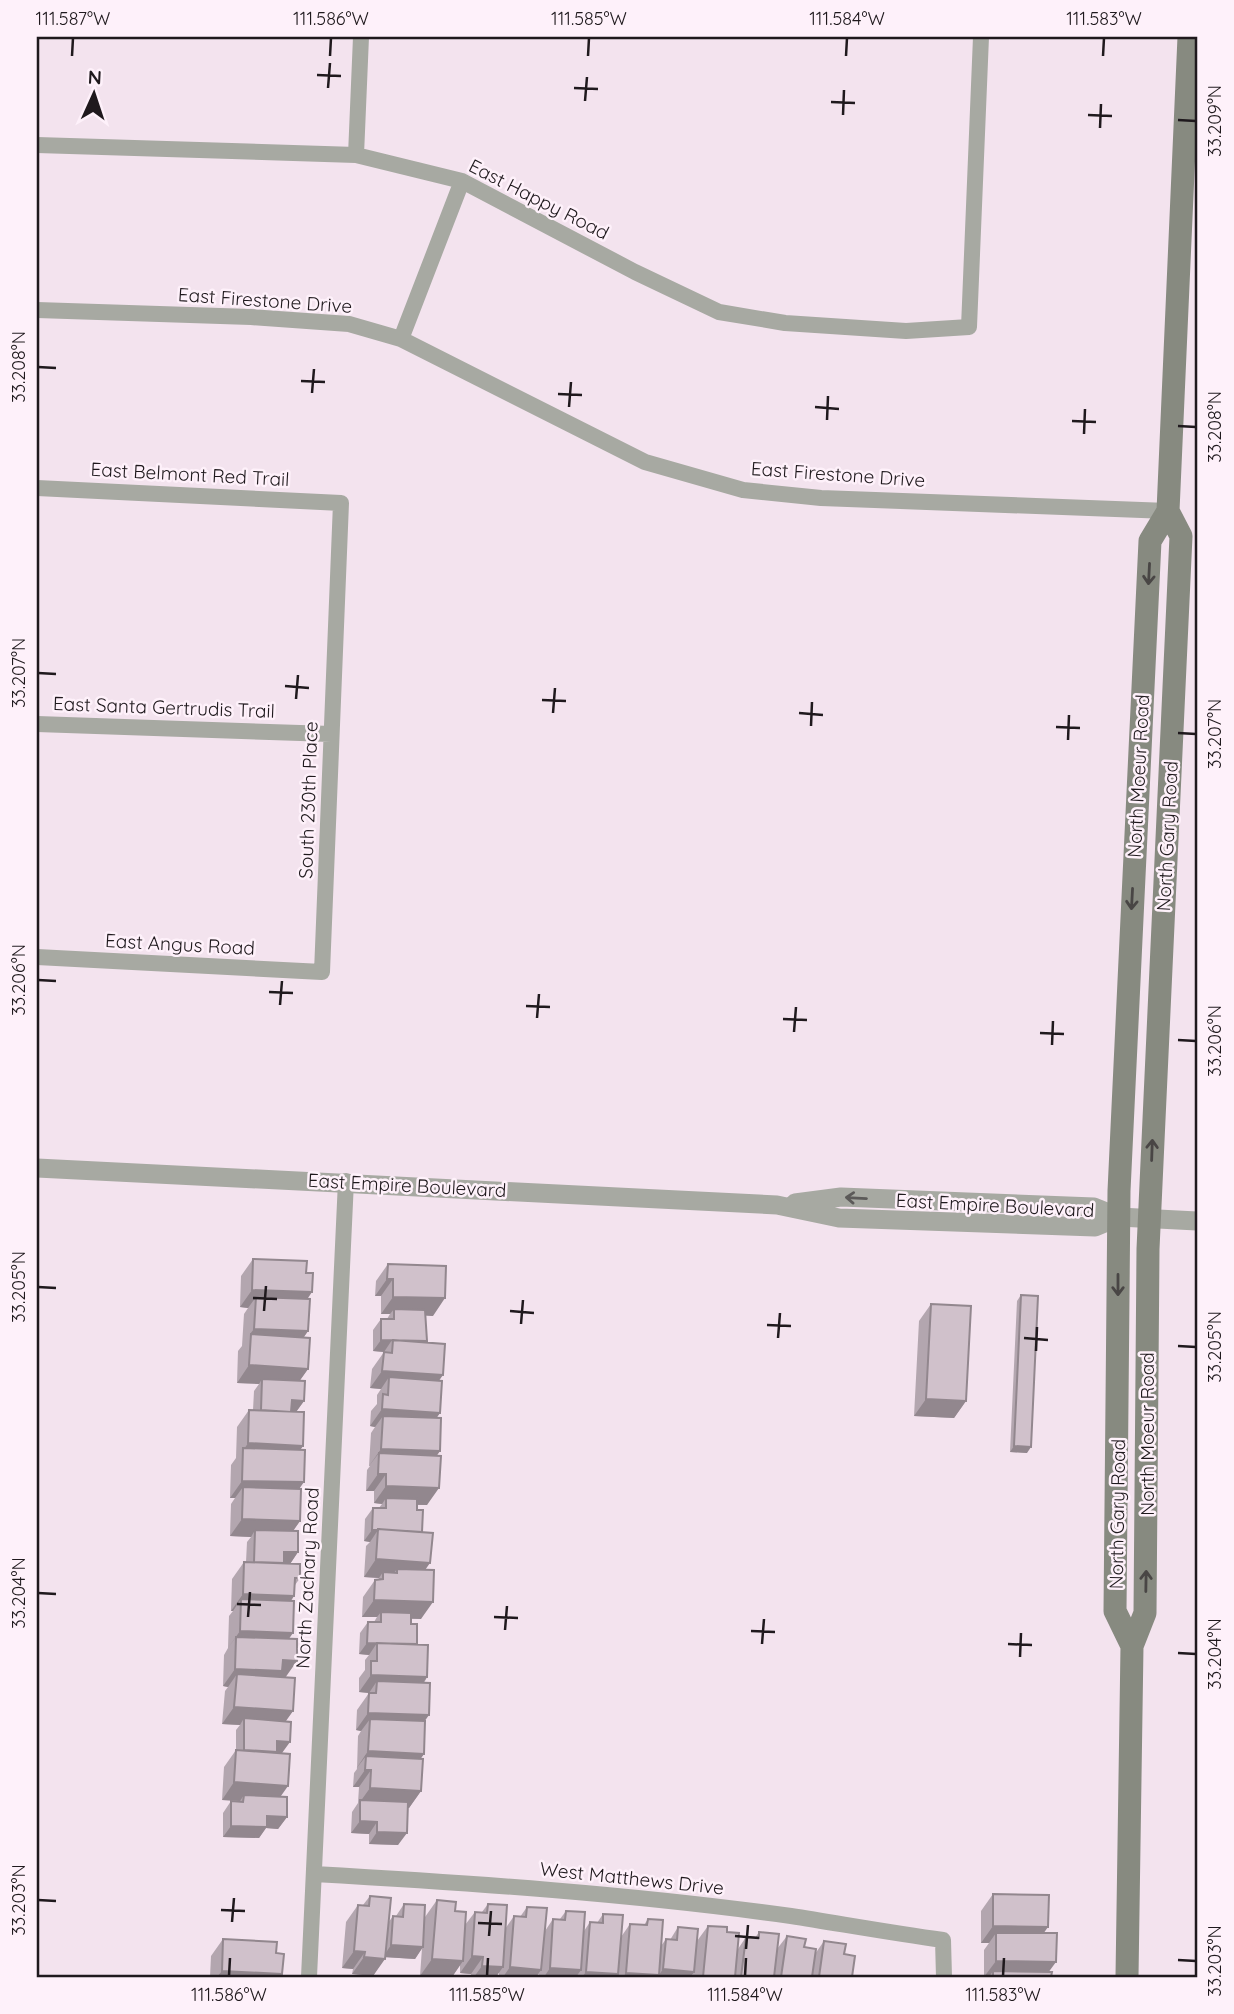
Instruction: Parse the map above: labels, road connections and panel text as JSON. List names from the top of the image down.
{
  "streets": {
    "main road": ["North Moeur Road", "North Gary Road"],
    "street": [
      "East Happy Road",
      "East Firestone Drive",
      "East Belmont Red Trail",
      "East Santa Gertrudis Trail",
      "South 230th Place",
      "East Angus Road",
      "East Empire Boulevard",
      "North Zachary Road",
      "West Matthews Drive"
    ]
  },
  "crossings": [
    ["East Firestone Drive", "North Moeur Road"],
    ["East Firestone Drive", "North Gary Road"],
    ["East Belmont Red Trail", "South 230th Place"],
    ["East Santa Gertrudis Trail", "South 230th Place"],
    ["North Moeur Road", "North Gary Road"],
    ["North Moeur Road", "East Empire Boulevard"],
    ["South 230th Place", "East Angus Road"],
    ["North Gary Road", "East Empire Boulevard"],
    ["East Empire Boulevard", "North Zachary Road"],
    ["North Zachary Road", "West Matthews Drive"]
  ],
  "north": "top",
  "coordinates": [
    "111.587°W",
    "111.586°W",
    "111.585°W",
    "111.584°W",
    "111.583°W",
    "33.209°N",
    "33.208°N",
    "33.207°N",
    "33.206°N",
    "33.205°N",
    "33.204°N",
    "33.203°N"
  ]
}
